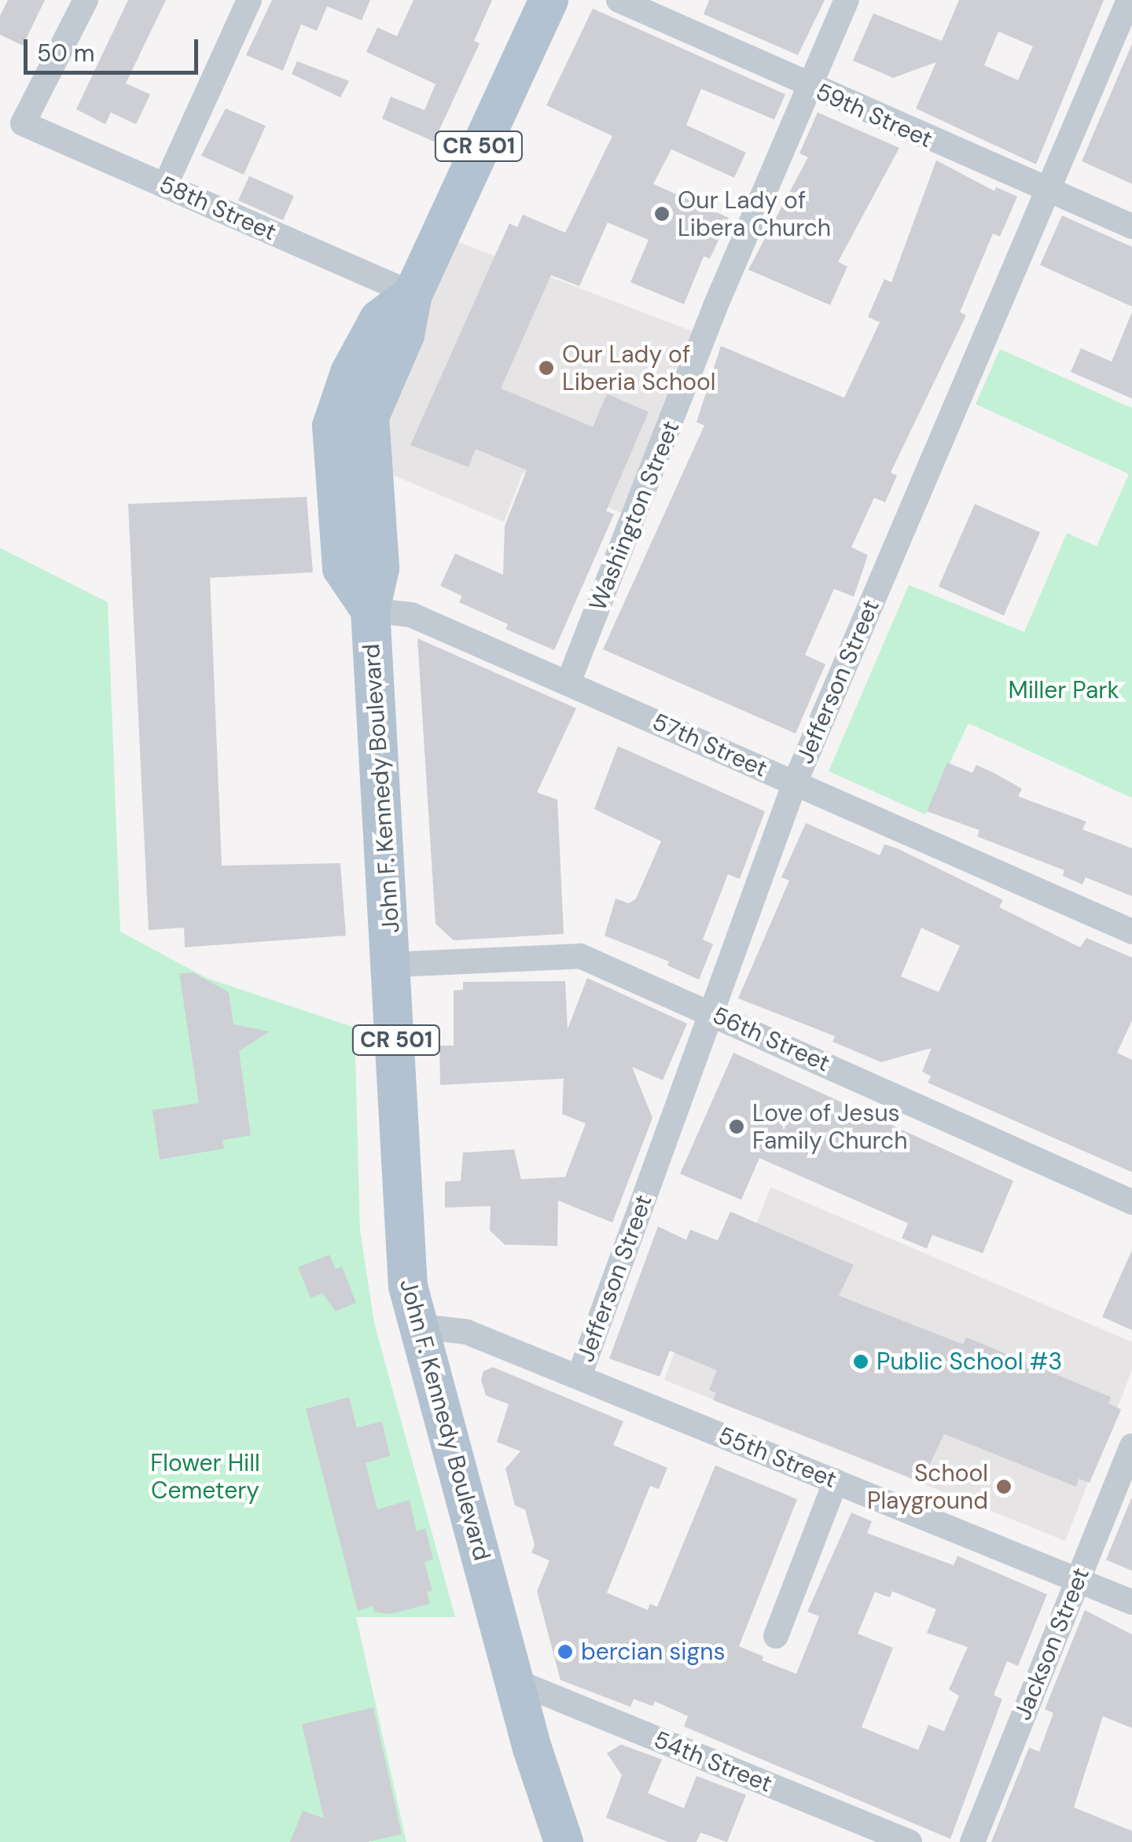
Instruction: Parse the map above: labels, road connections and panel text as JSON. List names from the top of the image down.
{
  "streets": {
    "main road": ["CR 501", "John F. Kennedy Boulevard"],
    "street": [
      "59th Street",
      "58th Street",
      "Washington Street",
      "Jefferson Street",
      "57th Street",
      "56th Street",
      "55th Street",
      "Jackson Street",
      "54th Street"
    ]
  },
  "crossings": [
    ["59th Street", "Washington Street"],
    ["59th Street", "Jefferson Street"],
    ["58th Street", "John F. Kennedy Boulevard"],
    ["Washington Street", "57th Street"],
    ["Jefferson Street", "57th Street"],
    ["Jefferson Street", "56th Street"],
    ["Jefferson Street", "55th Street"],
    ["57th Street", "John F. Kennedy Boulevard"],
    ["John F. Kennedy Boulevard", "56th Street"],
    ["John F. Kennedy Boulevard", "55th Street"],
    ["John F. Kennedy Boulevard", "54th Street"],
    ["55th Street", "Jackson Street"]
  ],
  "parks": ["Miller Park", "Flower Hill Cemetery"],
  "places": [
    "Our Lady of Libera Church",
    "Our Lady of Liberia School",
    "Love of Jesus Family Church",
    "Public School #3",
    "School Playground",
    "bercian signs"
  ],
  "scale_bar": "50 m"
}
